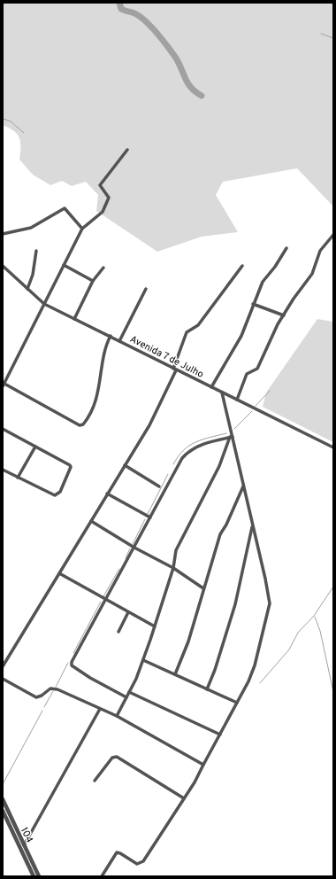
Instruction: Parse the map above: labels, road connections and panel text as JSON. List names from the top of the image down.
{
  "streets": {
    "street": ["Avenida 7 de Julho", "104"]
  }
}
